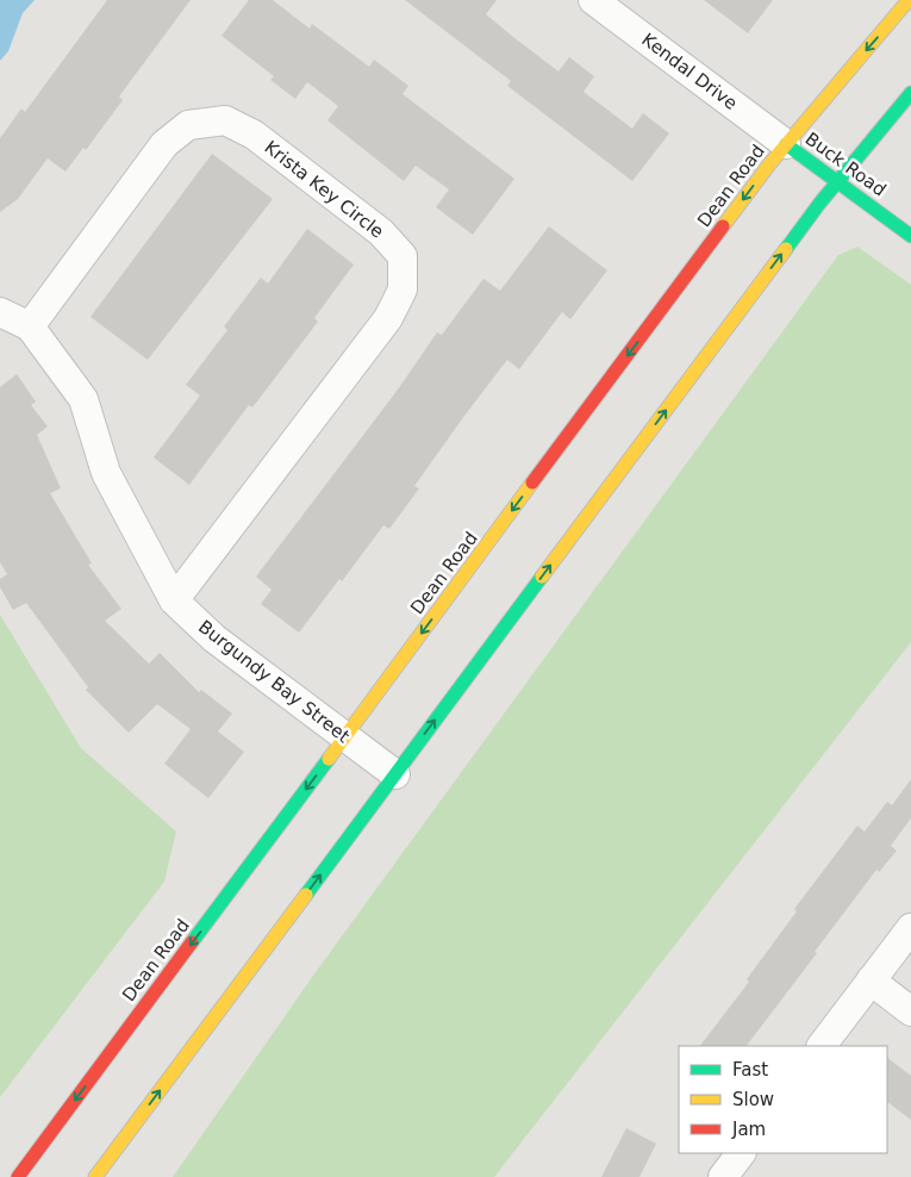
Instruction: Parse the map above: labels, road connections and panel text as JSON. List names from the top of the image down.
{
  "streets": {
    "main road": ["Buck Road", "Dean Road"],
    "street": ["Kendal Drive", "Krista Key Circle", "Burgundy Bay Street"]
  },
  "crossings": [
    ["Kendal Drive", "Buck Road"],
    ["Kendal Drive", "Dean Road"],
    ["Buck Road", "Dean Road"],
    ["Dean Road", "Burgundy Bay Street"],
    ["Krista Key Circle", "Burgundy Bay Street"]
  ],
  "legend": ["Fast", "Slow", "Jam"]
}
